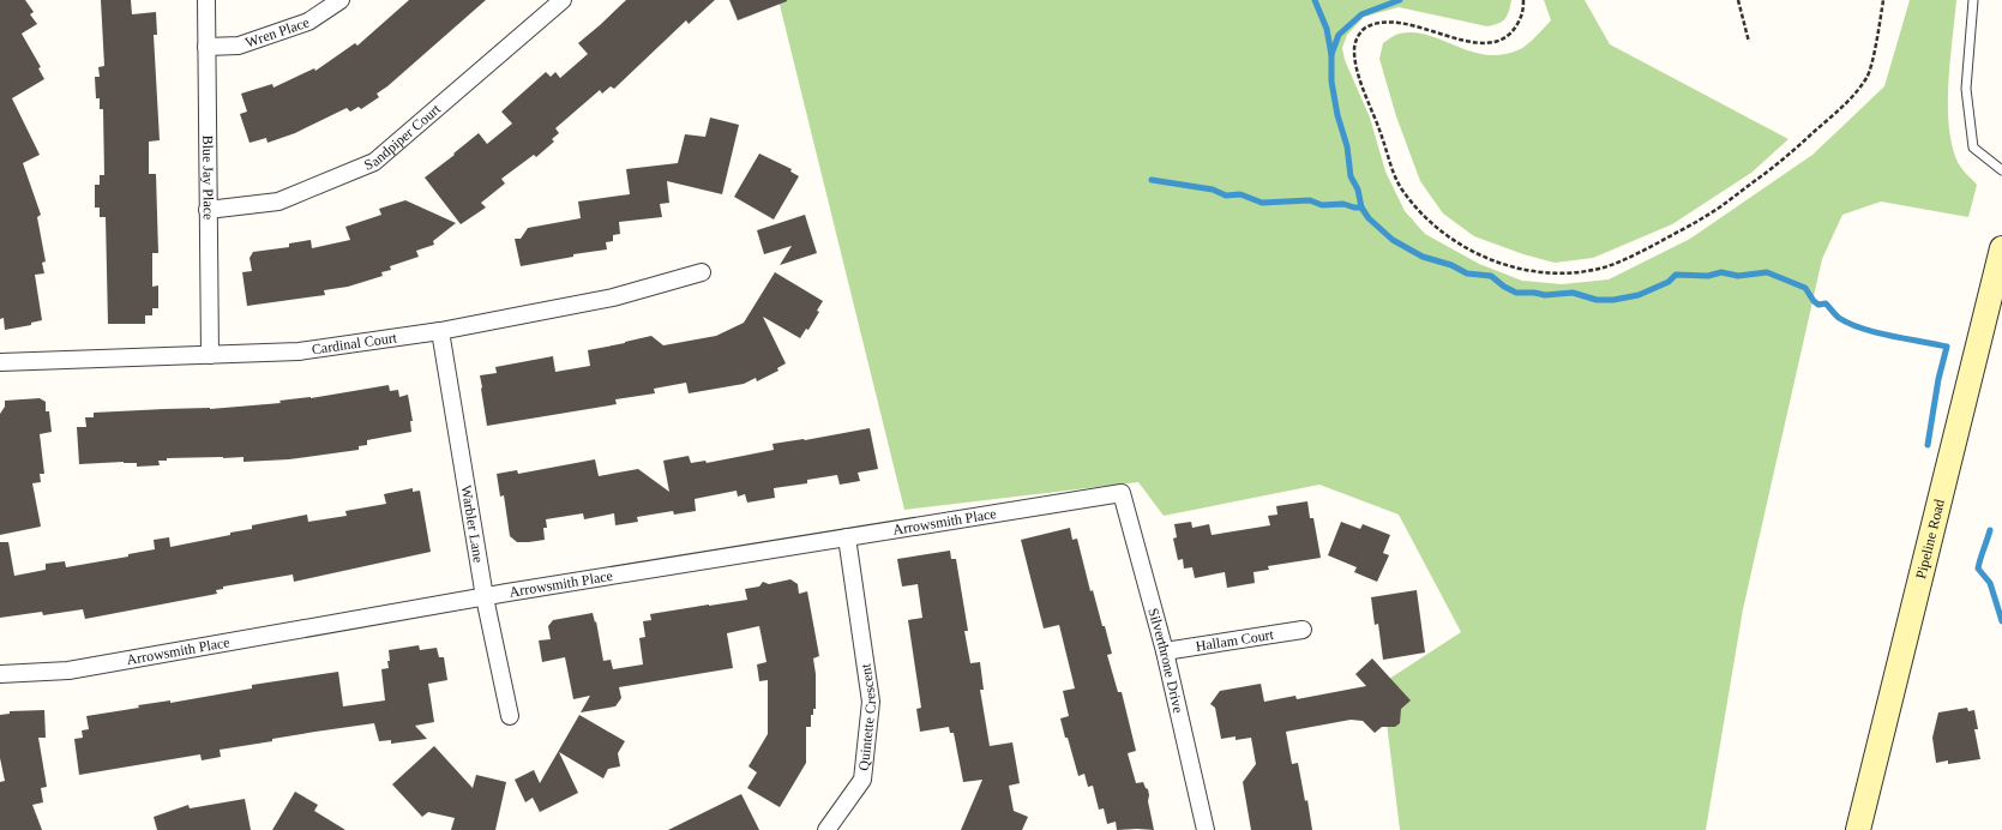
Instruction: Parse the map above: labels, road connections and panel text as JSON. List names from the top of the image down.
{
  "streets": {
    "main road": ["Pipeline Road"],
    "street": [
      "Wren Place",
      "Sandpiper Court",
      "Blue Jay Place",
      "Cardinal Court",
      "Arrowsmith Place",
      "Warbler Lane",
      "Hallam Court",
      "Silverthrone Drive",
      "Quintette Crescent"
    ]
  },
  "crossings": [
    ["Wren Place", "Blue Jay Place"],
    ["Sandpiper Court", "Blue Jay Place"],
    ["Blue Jay Place", "Cardinal Court"],
    ["Cardinal Court", "Warbler Lane"],
    ["Arrowsmith Place", "Warbler Lane"],
    ["Arrowsmith Place", "Silverthrone Drive"],
    ["Arrowsmith Place", "Quintette Crescent"],
    ["Hallam Court", "Silverthrone Drive"]
  ]
}
